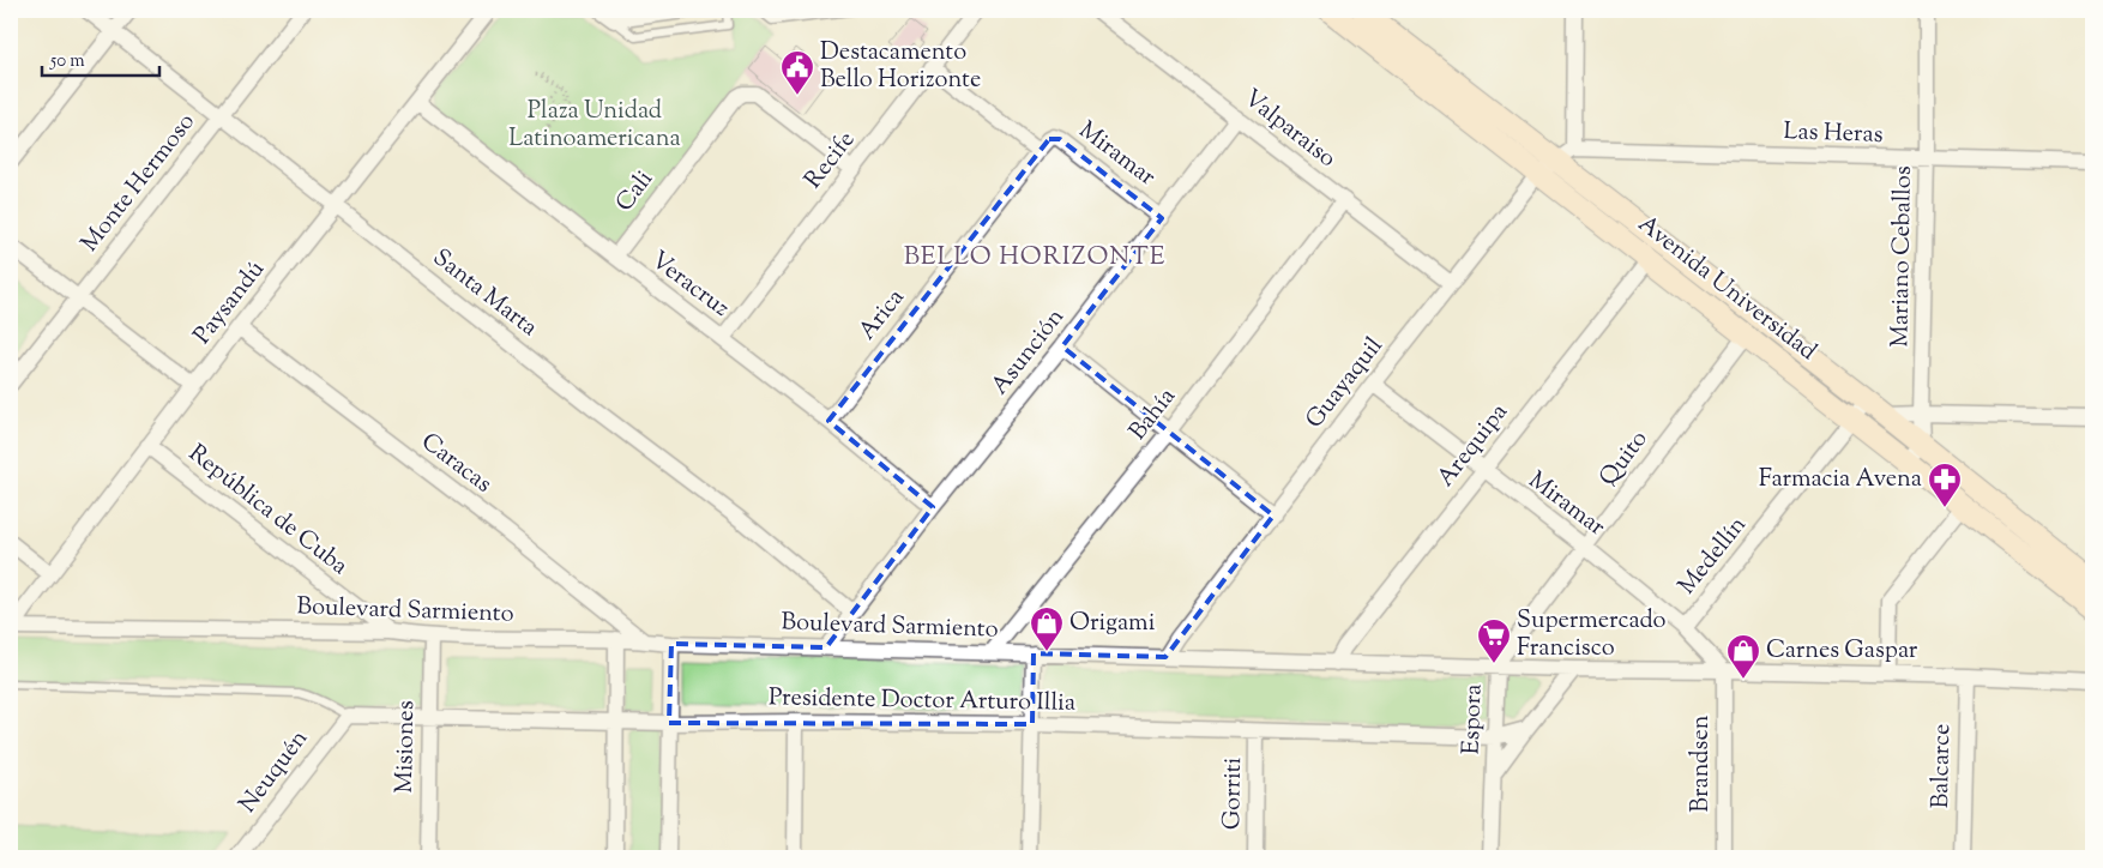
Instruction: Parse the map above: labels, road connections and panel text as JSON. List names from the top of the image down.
{
  "streets": {
    "main road": ["Avenida Universidad"],
    "street": [
      "Valparaiso",
      "Las Heras",
      "Miramar",
      "Recife",
      "Monte Hermoso",
      "Cali",
      "Mariano Ceballos",
      "Veracruz",
      "Santa Marta",
      "Paysandú",
      "Arica",
      "Asunción",
      "Guayaquil",
      "Bahía",
      "Arequipa",
      "Quito",
      "Caracas",
      "República de Cuba",
      "Medellín",
      "Boulevard Sarmiento",
      "Presidente Doctor Arturo Illia",
      "Espora",
      "Misiones",
      "Brandsen",
      "Balcarce",
      "Neuquén",
      "Gorriti"
    ]
  },
  "crossings": [
    ["Valparaiso", "Asunción"],
    ["Valparaiso", "Guayaquil"],
    ["Valparaiso", "Bahía"],
    ["Las Heras", "Mariano Ceballos"],
    ["Las Heras", "Avenida Universidad"],
    ["Las Heras", "Guayaquil"],
    ["Miramar", "Arica"],
    ["Miramar", "Asunción"],
    ["Miramar", "Guayaquil"],
    ["Miramar", "Arequipa"],
    ["Miramar", "Quito"],
    ["Miramar", "Medellín"],
    ["Miramar", "Boulevard Sarmiento"],
    ["Miramar", "Brandsen"],
    ["Recife", "Cali"],
    ["Recife", "Veracruz"],
    ["Monte Hermoso", "Santa Marta"],
    ["Cali", "Veracruz"],
    ["Mariano Ceballos", "Avenida Universidad"],
    ["Veracruz", "Paysandú"],
    ["Veracruz", "Arica"],
    ["Veracruz", "Asunción"],
    ["Avenida Universidad", "Guayaquil"],
    ["Avenida Universidad", "Arequipa"],
    ["Avenida Universidad", "Quito"],
    ["Avenida Universidad", "Medellín"],
    ["Santa Marta", "Paysandú"],
    ["Santa Marta", "Asunción"],
    ["Paysandú", "Caracas"],
    ["Paysandú", "República de Cuba"],
    ["Paysandú", "Boulevard Sarmiento"],
    ["Asunción", "Boulevard Sarmiento"],
    ["Guayaquil", "Boulevard Sarmiento"],
    ["Bahía", "Boulevard Sarmiento"],
    ["Arequipa", "Boulevard Sarmiento"],
    ["Quito", "Boulevard Sarmiento"],
    ["Quito", "Espora"],
    ["Caracas", "Boulevard Sarmiento"],
    ["República de Cuba", "Boulevard Sarmiento"],
    ["Boulevard Sarmiento", "Espora"],
    ["Boulevard Sarmiento", "Misiones"],
    ["Boulevard Sarmiento", "Brandsen"],
    ["Boulevard Sarmiento", "Balcarce"],
    ["Presidente Doctor Arturo Illia", "Espora"],
    ["Presidente Doctor Arturo Illia", "Misiones"],
    ["Presidente Doctor Arturo Illia", "Neuquén"],
    ["Presidente Doctor Arturo Illia", "Gorriti"]
  ],
  "districts": ["BELLO HORIZONTE"],
  "parks": ["Plaza Unidad Latinoamericana"],
  "places": {
    "public building": ["Destacamento Bello Horizonte"],
    "pharmacy": ["Farmacia Avena"],
    "shop": ["Origami", "Carnes Gaspar"],
    "supermarket": ["Supermercado Francisco"]
  },
  "scale_bar": "50 m"
}
